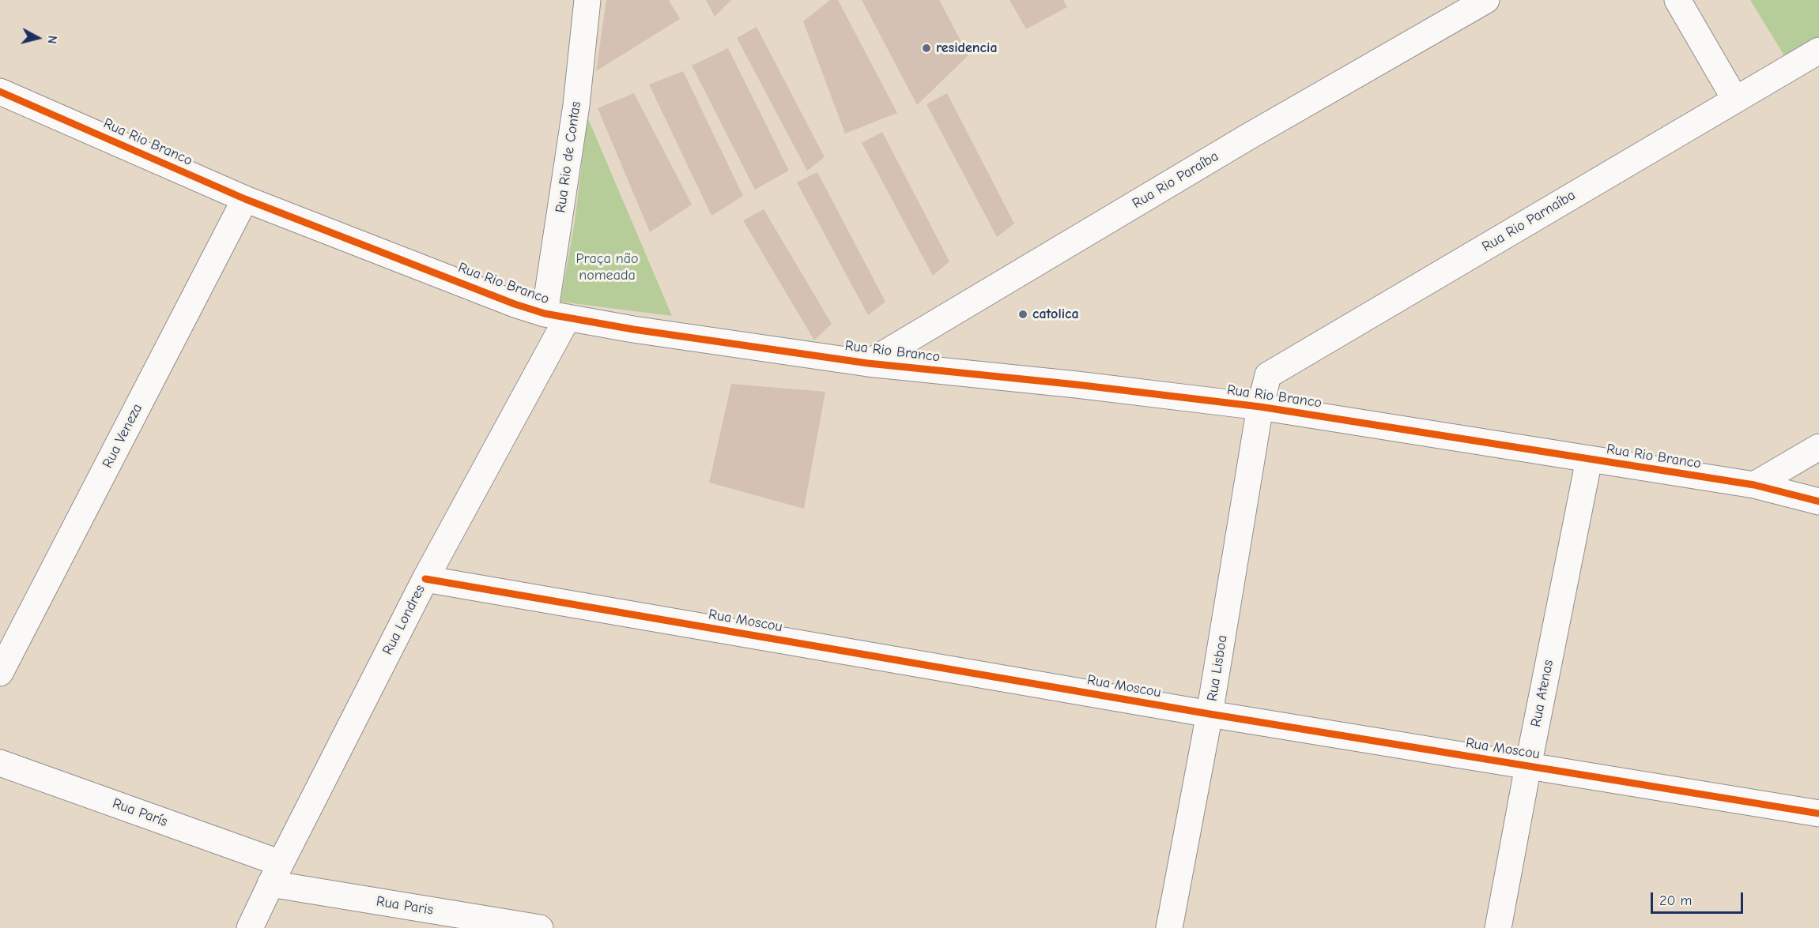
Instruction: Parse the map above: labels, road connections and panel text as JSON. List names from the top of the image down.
{
  "streets": {
    "street": [
      "Rua Rio Branco",
      "Rua Rio de Contas",
      "Rua Rio Paraíba",
      "Rua Rio Parnaíba",
      "Rua Veneza",
      "Rua Londres",
      "Rua Moscou",
      "Rua Lisboa",
      "Rua Atenas",
      "Rua París",
      "Rua Paris"
    ]
  },
  "crossings": [
    ["Rua Rio Branco", "Rua Rio de Contas"],
    ["Rua Rio Branco", "Rua Rio Paraíba"],
    ["Rua Rio Branco", "Rua Rio Parnaíba"],
    ["Rua Rio Branco", "Rua Veneza"],
    ["Rua Rio Branco", "Rua Londres"],
    ["Rua Rio Branco", "Rua Lisboa"],
    ["Rua Rio Branco", "Rua Atenas"],
    ["Rua Rio de Contas", "Rua Londres"],
    ["Rua Rio Parnaíba", "Rua Lisboa"],
    ["Rua Londres", "Rua Moscou"],
    ["Rua Londres", "Rua París"],
    ["Rua Londres", "Rua Paris"],
    ["Rua Moscou", "Rua Lisboa"],
    ["Rua Moscou", "Rua Atenas"],
    ["Rua París", "Rua Paris"]
  ],
  "parks": ["Praça não nomeada"],
  "places": ["residencia", "catolica"],
  "scale_bar": "20 m",
  "north": "right"
}
